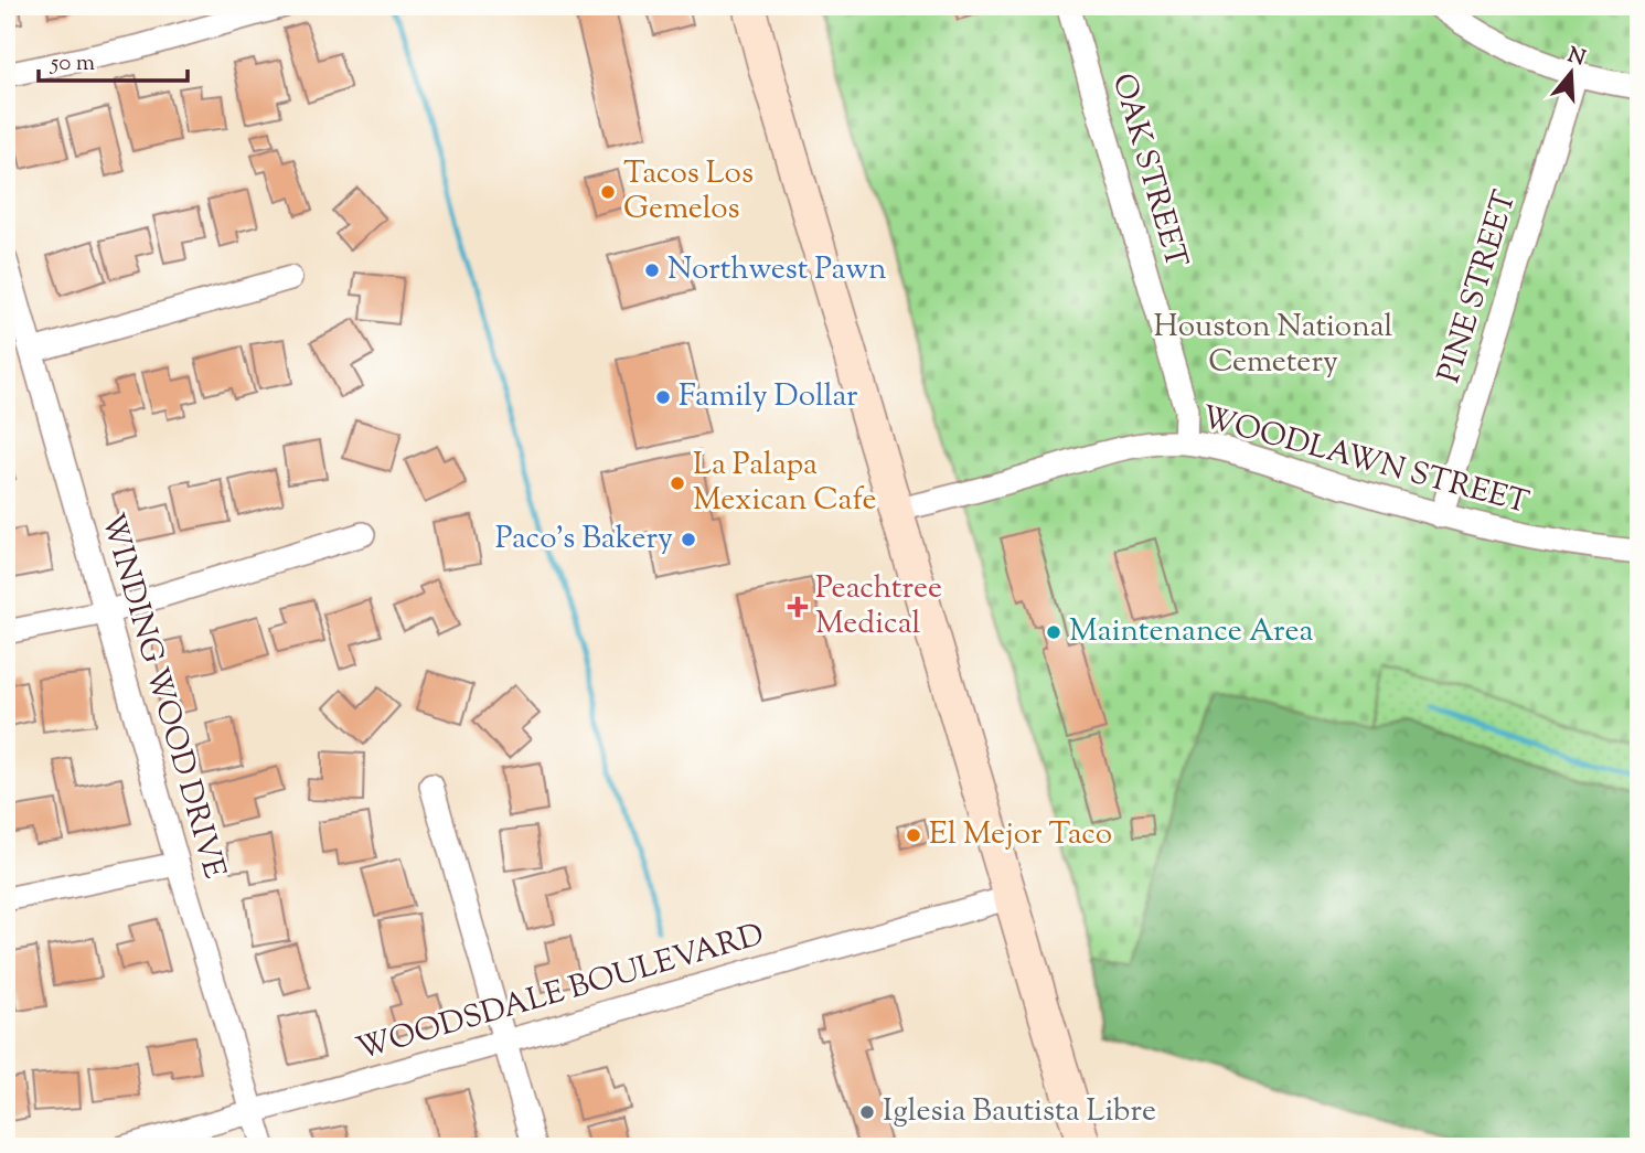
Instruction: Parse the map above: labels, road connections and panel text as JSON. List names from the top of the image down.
{
  "streets": {
    "street": [
      "OAK STREET",
      "PINE STREET",
      "WOODLAWN STREET",
      "WINDING WOOD DRIVE",
      "WOODSDALE BOULEVARD"
    ]
  },
  "crossings": [
    ["OAK STREET", "WOODLAWN STREET"],
    ["PINE STREET", "WOODLAWN STREET"],
    ["WINDING WOOD DRIVE", "WOODSDALE BOULEVARD"]
  ],
  "parks": ["Houston National Cemetery"],
  "places": {
    "other": [
      "Tacos Los Gemelos",
      "Northwest Pawn",
      "Family Dollar",
      "La Palapa Mexican Cafe",
      "Paco's Bakery",
      "Maintenance Area",
      "El Mejor Taco",
      "Iglesia Bautista Libre"
    ],
    "health": ["Peachtree Medical"]
  },
  "scale_bar": "50 m",
  "north": "top"
}
